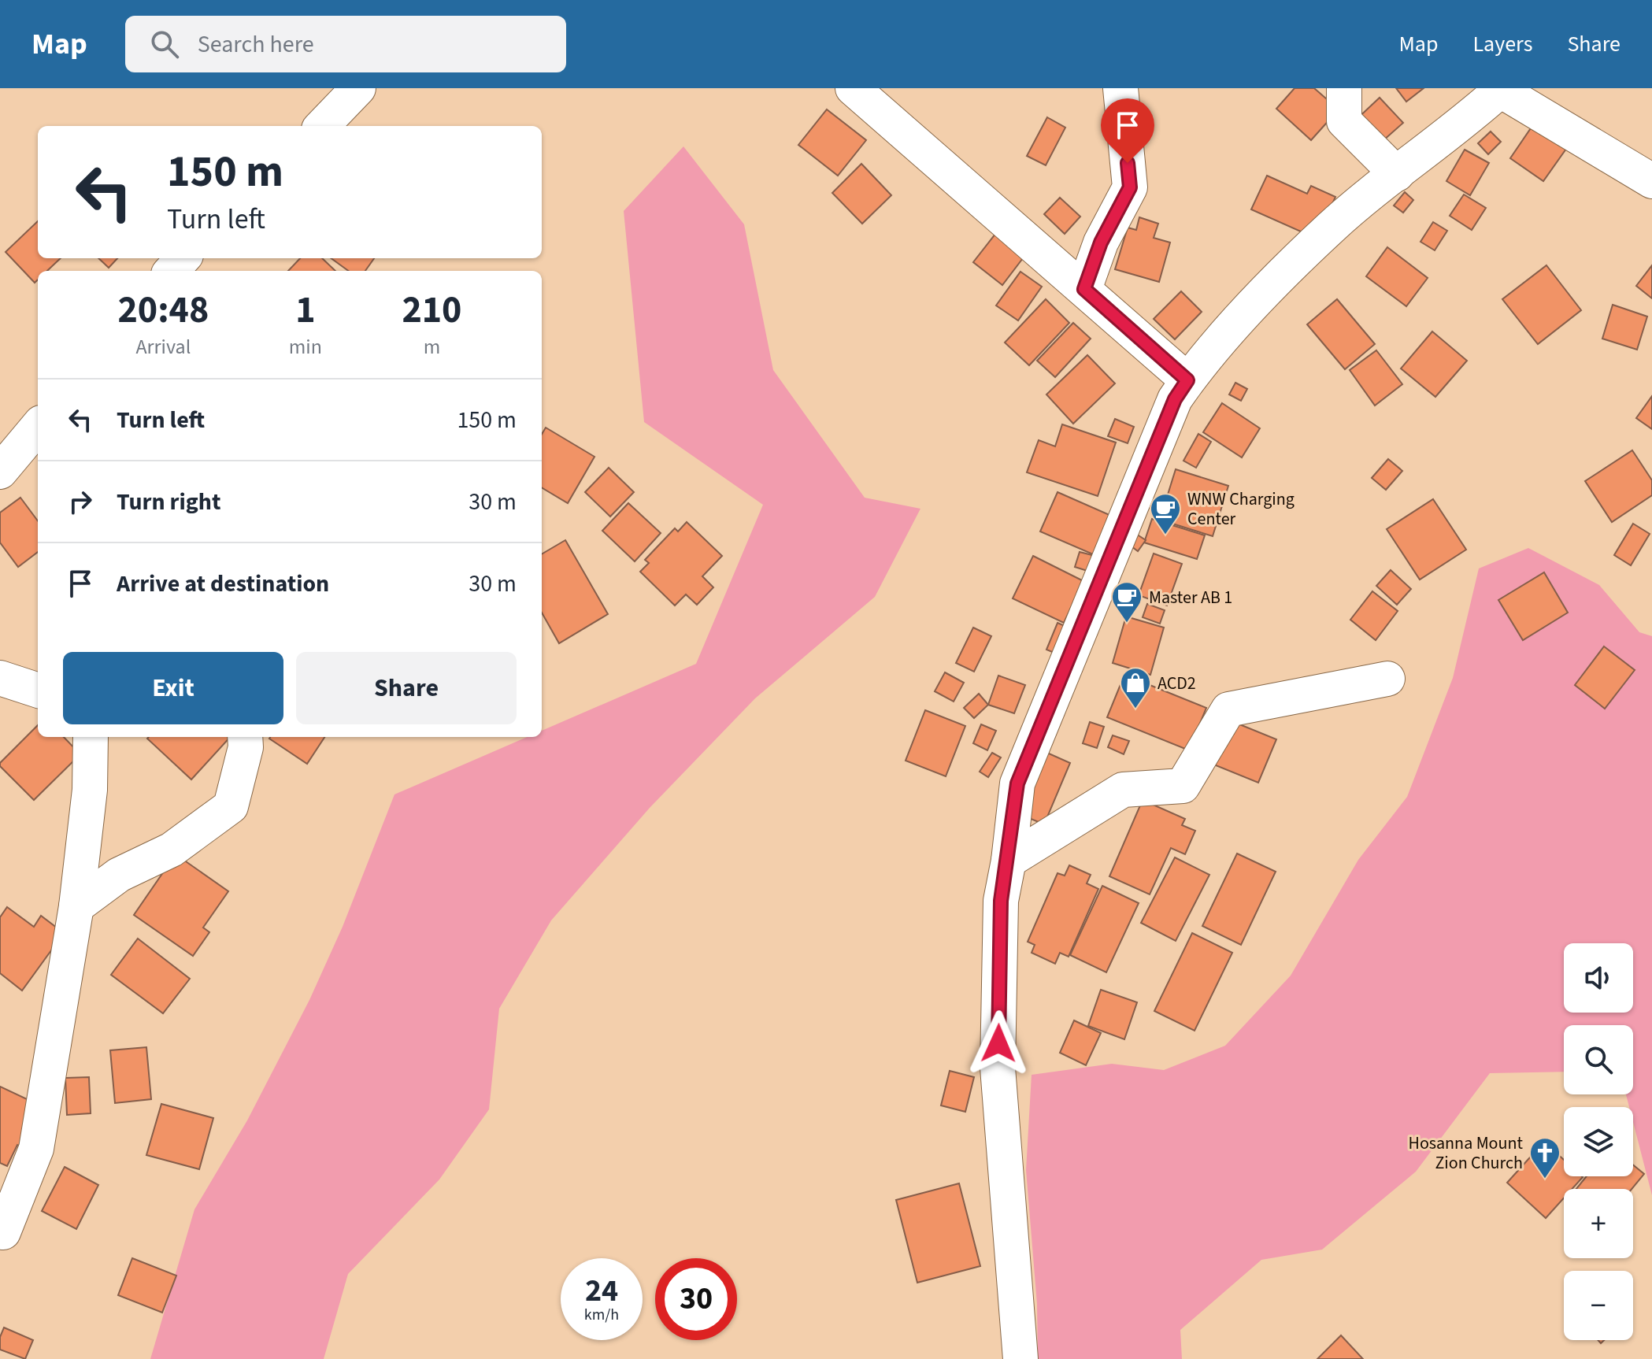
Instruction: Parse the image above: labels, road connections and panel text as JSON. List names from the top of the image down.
{
  "places": {
    "cafe": ["WNW Charging Center", "Master AB 1"],
    "shop": ["ACD2"],
    "church": ["Hosanna Mount Zion Church"]
  },
  "page": {
    "header": "Map",
    "search": "Search here",
    "nav": ["Map", "Layers", "Share"],
    "turn": ["150 m", "Turn left"],
    "eta": [
      "20:48",
      "Arrival",
      "1",
      "min",
      "210",
      "m"
    ],
    "list": [
      {
        "name": "Turn left",
        "value": "150 m"
      },
      {
        "name": "Turn right",
        "value": "30 m"
      },
      {
        "name": "Arrive at destination",
        "value": "30 m"
      }
    ],
    "buttons": ["Exit", "Share"],
    "map_buttons": ["+", "−"],
    "speed": "24 km/h",
    "limit": "30"
  }
}
